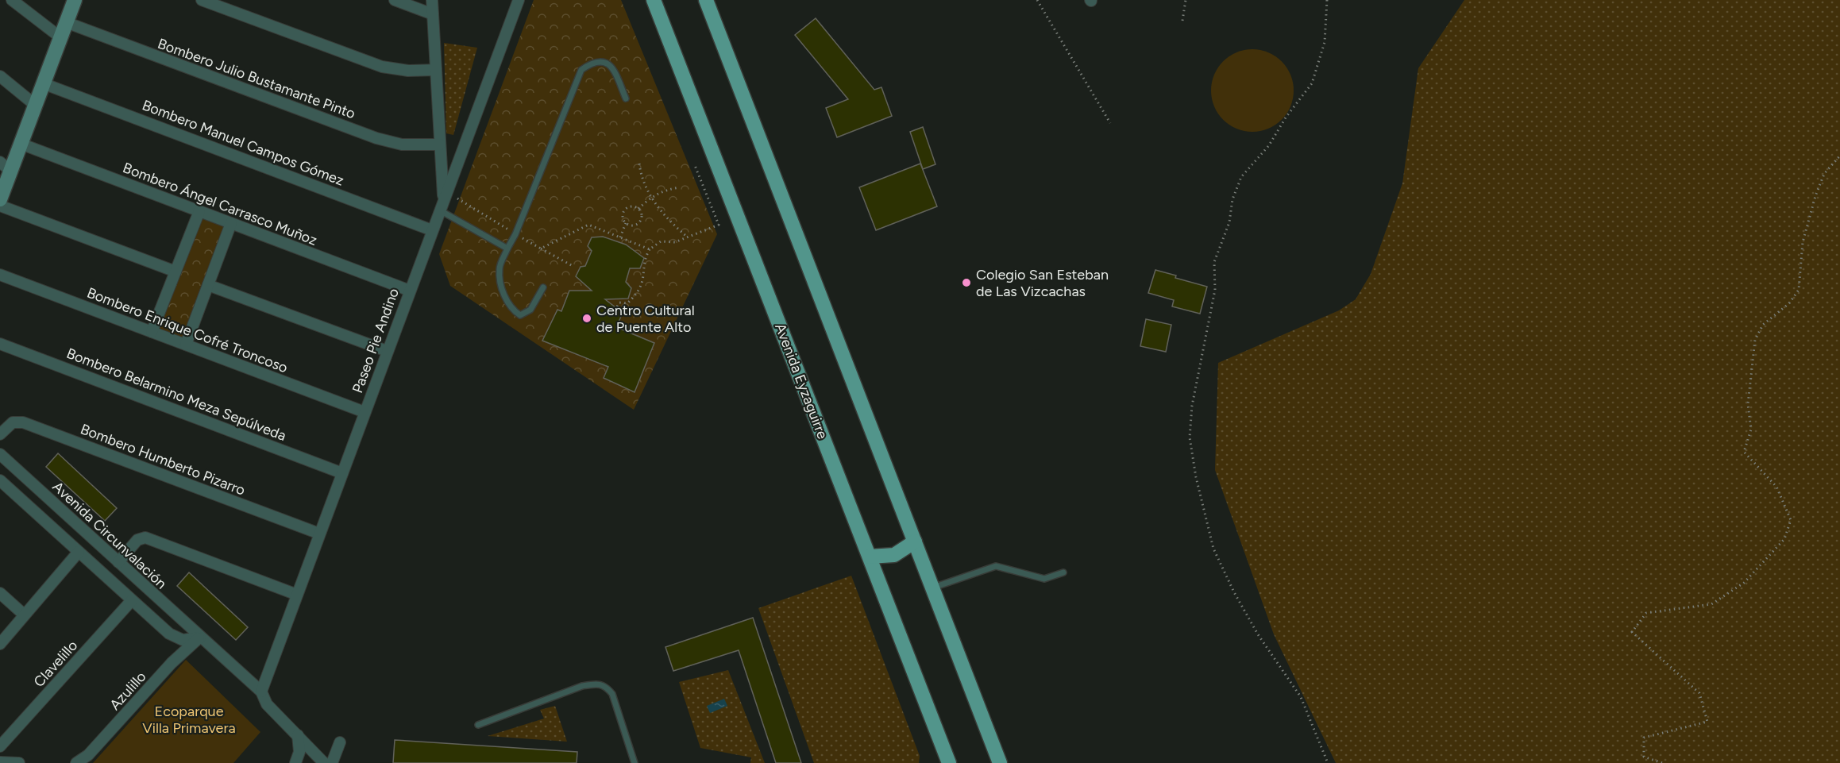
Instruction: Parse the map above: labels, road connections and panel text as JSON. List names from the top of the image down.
{
  "streets": {
    "main road": ["Avenida Eyzaguirre"],
    "street": [
      "Bombero Julio Bustamante Pinto",
      "Bombero Manuel Campos Gómez",
      "Bombero Ángel Carrasco Muñoz",
      "Bombero Enrique Cofré Troncoso",
      "Paseo Pie Andino",
      "Bombero Belarmino Meza Sepúlveda",
      "Bombero Humberto Pizarro",
      "Avenida Circunvalación",
      "Clavelillo",
      "Azulillo"
    ]
  },
  "crossings": [
    ["Bombero Manuel Campos Gómez", "Paseo Pie Andino"],
    ["Bombero Ángel Carrasco Muñoz", "Paseo Pie Andino"],
    ["Bombero Enrique Cofré Troncoso", "Paseo Pie Andino"],
    ["Paseo Pie Andino", "Bombero Belarmino Meza Sepúlveda"],
    ["Paseo Pie Andino", "Bombero Humberto Pizarro"],
    ["Paseo Pie Andino", "Avenida Circunvalación"],
    ["Avenida Circunvalación", "Azulillo"]
  ],
  "parks": ["Ecoparque Villa Primavera"],
  "places": ["Colegio San Esteban de Las Vizcachas", "Centro Cultural de Puente Alto"]
}
